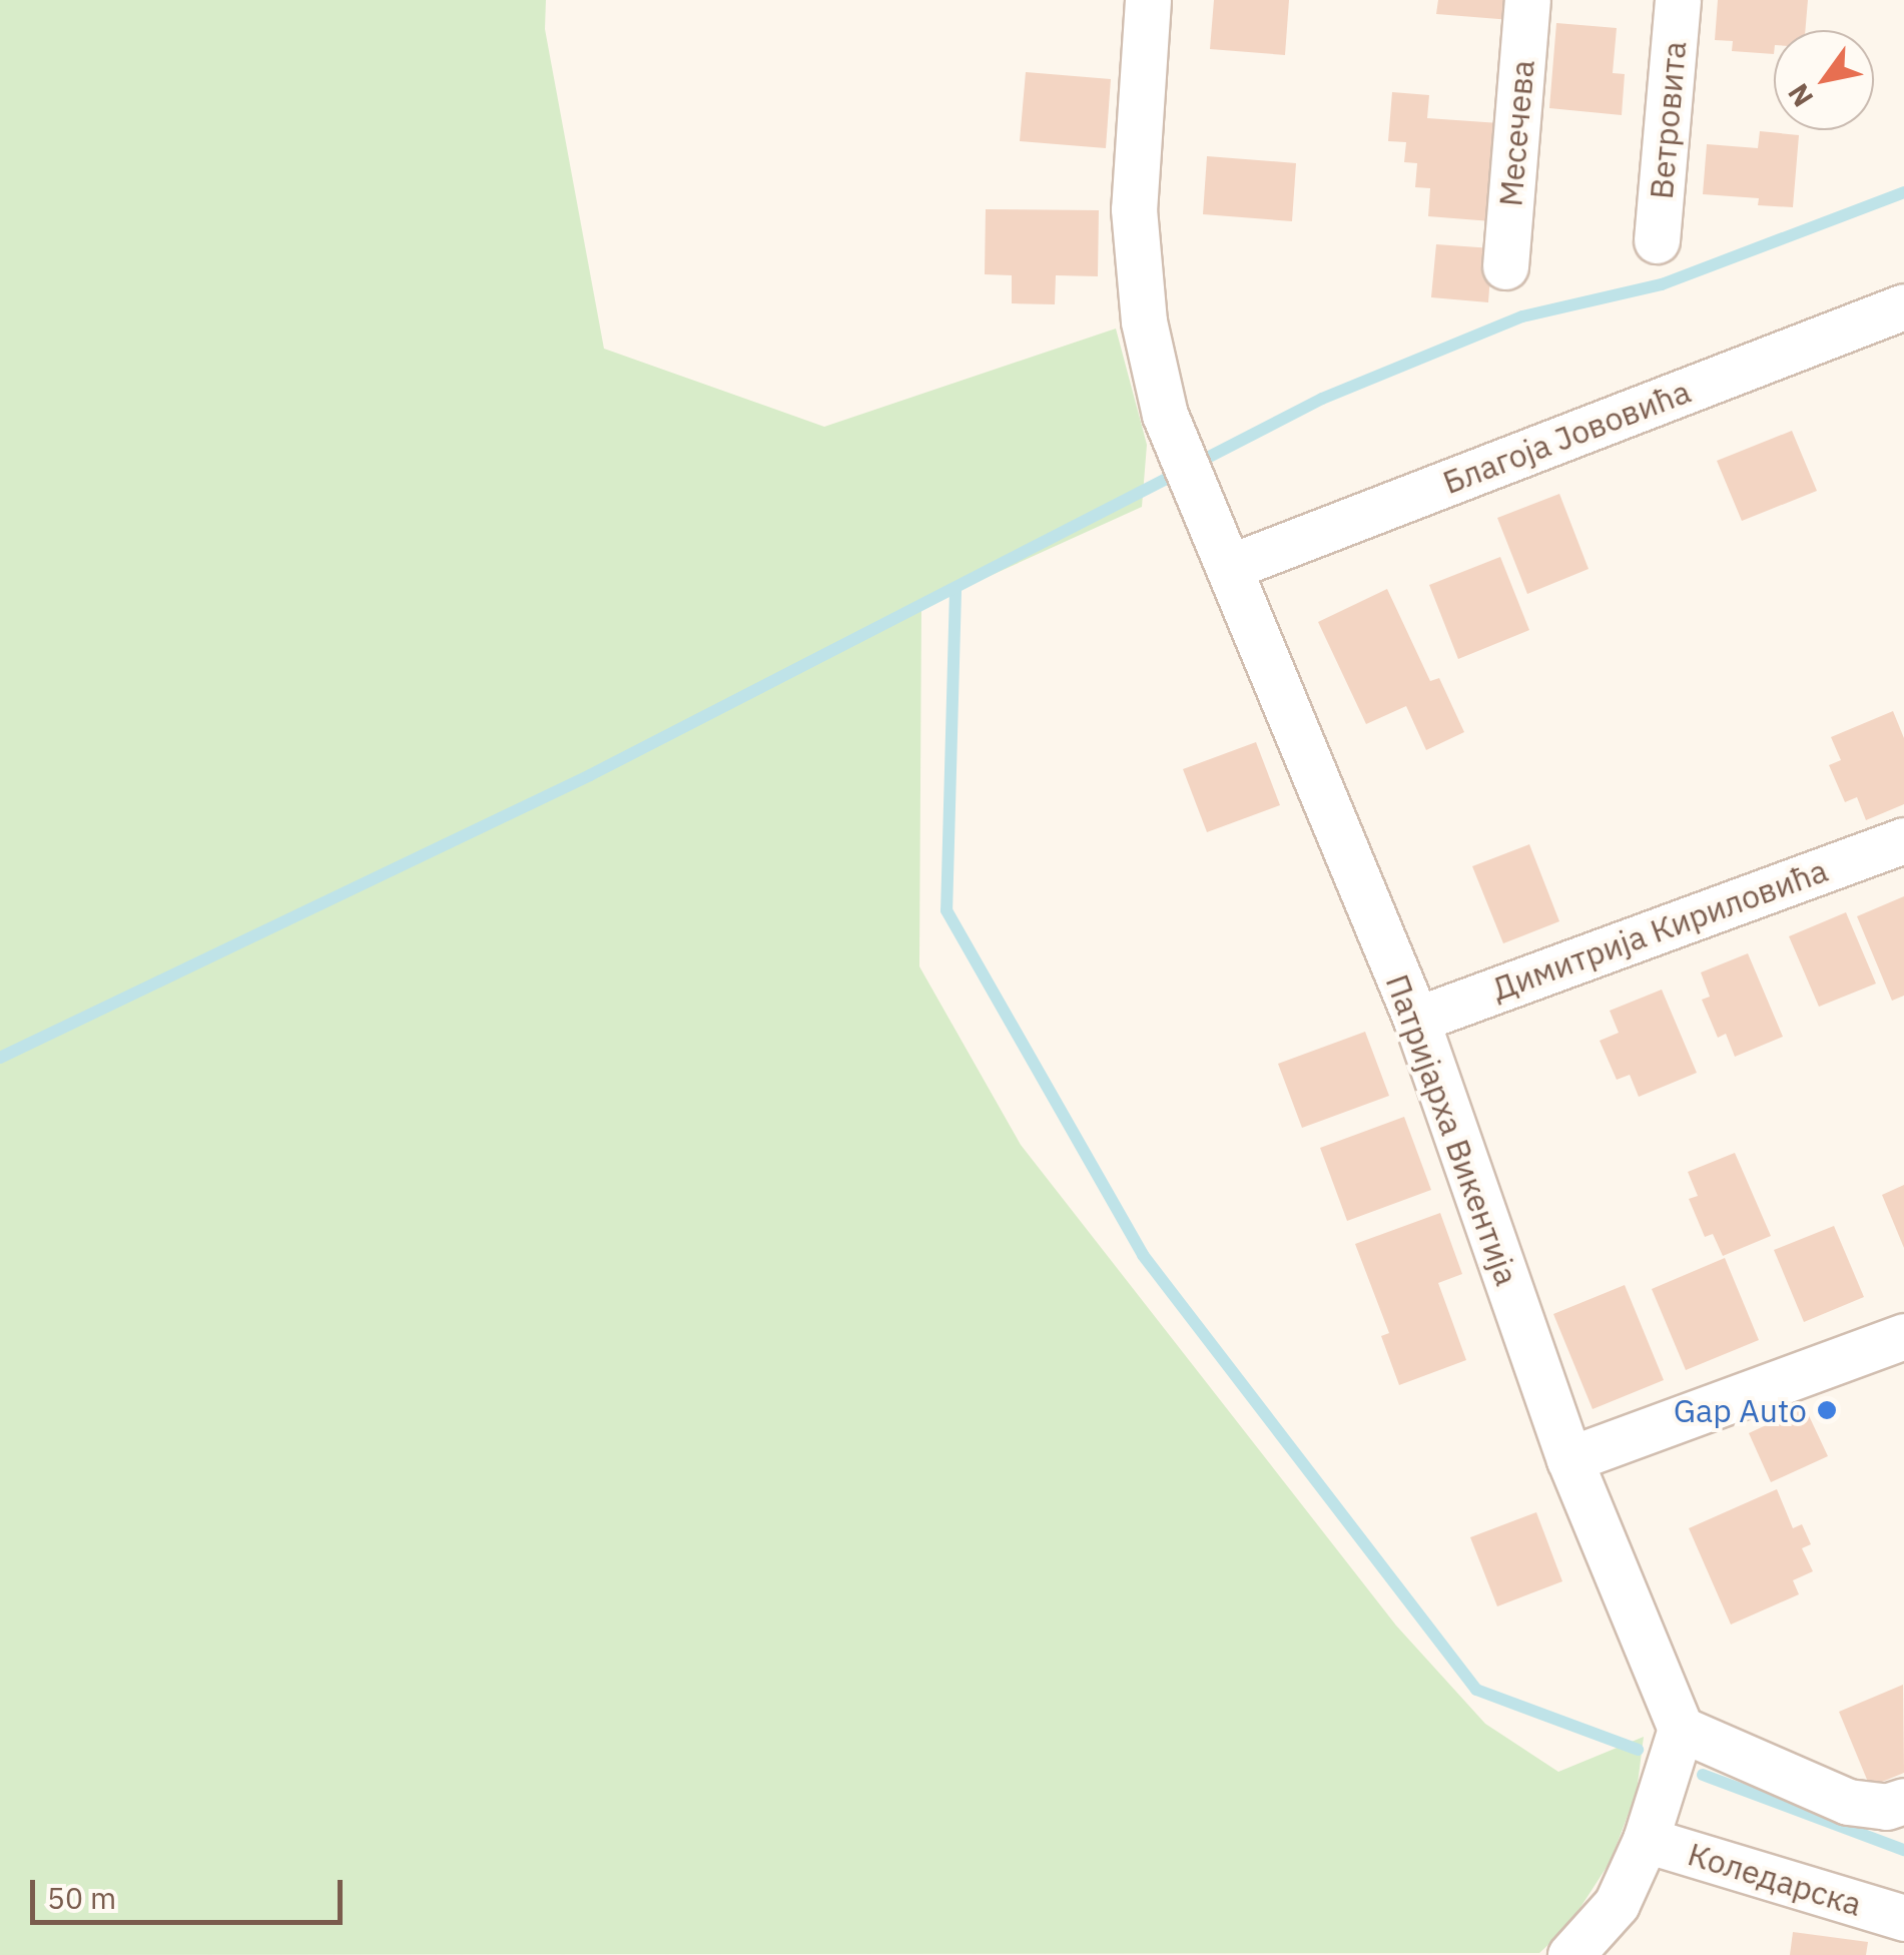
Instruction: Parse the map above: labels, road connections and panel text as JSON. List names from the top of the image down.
{
  "streets": {
    "street": [
      "Ветровита",
      "Месечева",
      "Благоја Јововића",
      "Димитрија Кириловића",
      "Патријарха Викентија",
      "Коледарска"
    ]
  },
  "crossings": [
    ["Благоја Јововића", "Патријарха Викентија"],
    ["Димитрија Кириловића", "Патријарха Викентија"]
  ],
  "places": ["Gap Auto"],
  "scale_bar": "50 m",
  "north": "bottom left"
}
